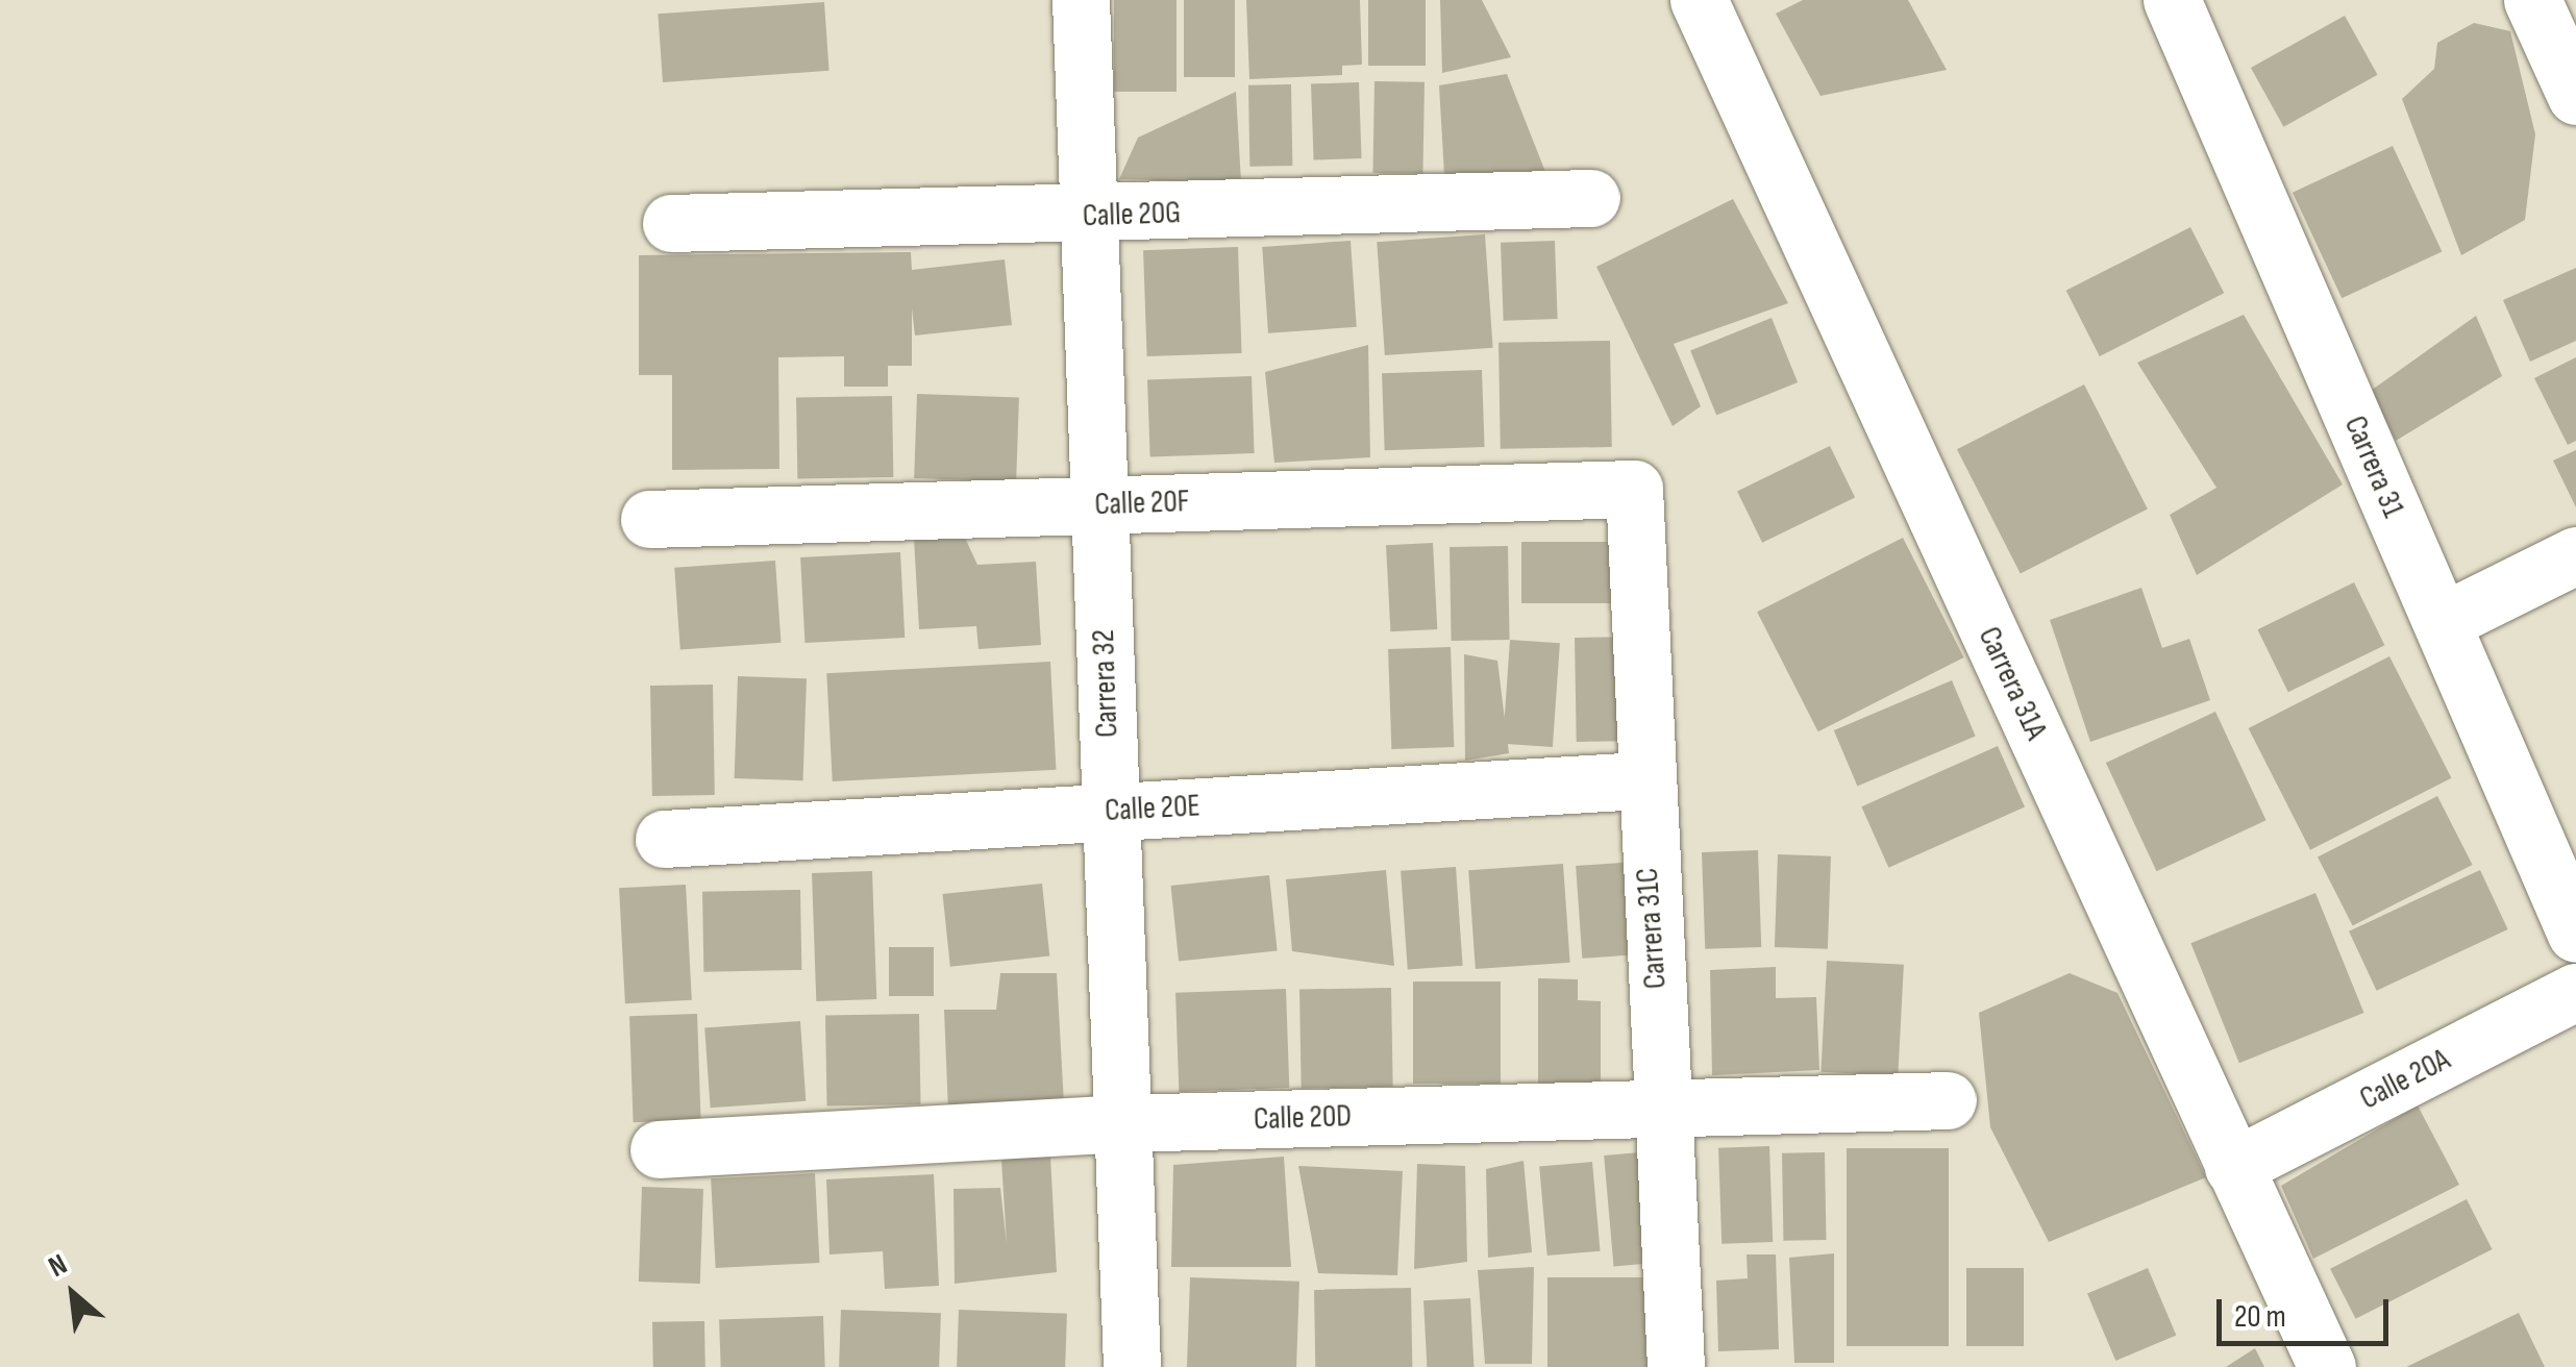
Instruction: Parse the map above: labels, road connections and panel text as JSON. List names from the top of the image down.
{
  "streets": {
    "street": [
      "Calle 20G",
      "Carrera 31",
      "Calle 20F",
      "Carrera 32",
      "Carrera 31A",
      "Calle 20E",
      "Carrera 31C",
      "Calle 20A",
      "Calle 20D"
    ]
  },
  "crossings": [
    ["Calle 20G", "Carrera 32"],
    ["Calle 20F", "Carrera 32"],
    ["Calle 20F", "Carrera 31C"],
    ["Carrera 32", "Calle 20E"],
    ["Carrera 32", "Calle 20D"],
    ["Carrera 31A", "Calle 20A"],
    ["Calle 20E", "Carrera 31C"],
    ["Carrera 31C", "Calle 20D"]
  ],
  "scale_bar": "20 m",
  "north": "top left"
}
